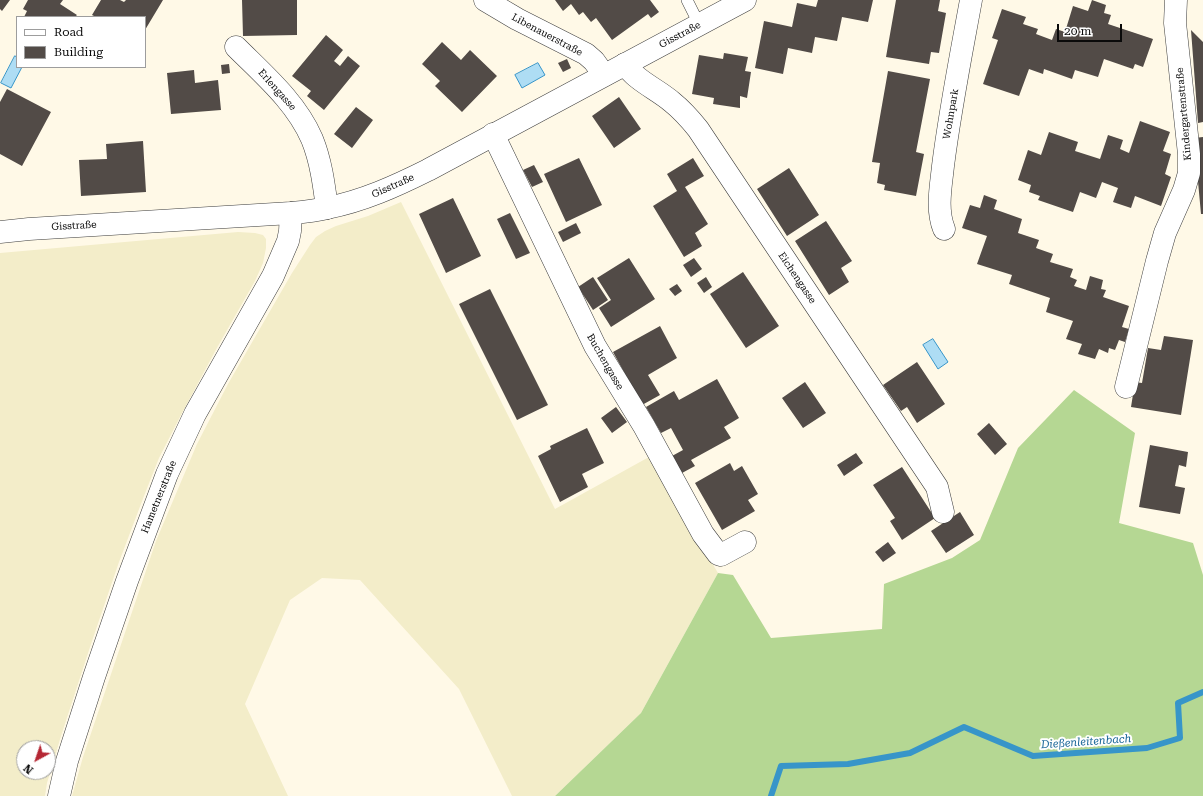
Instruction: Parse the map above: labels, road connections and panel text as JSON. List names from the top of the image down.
{
  "streets": {
    "street": [
      "Libenauerstraße",
      "Gisstraße",
      "Erlengasse",
      "Wohnpark",
      "Kindergartenstraße",
      "Eichengasse",
      "Buchengasse",
      "Hametnerstraße"
    ]
  },
  "crossings": [
    ["Libenauerstraße", "Gisstraße"],
    ["Gisstraße", "Erlengasse"],
    ["Gisstraße", "Eichengasse"],
    ["Gisstraße", "Buchengasse"],
    ["Gisstraße", "Hametnerstraße"]
  ],
  "water": ["Dießenleitenbach"],
  "legend": ["Road", "Building"],
  "scale_bar": "20 m",
  "north": "bottom left"
}
